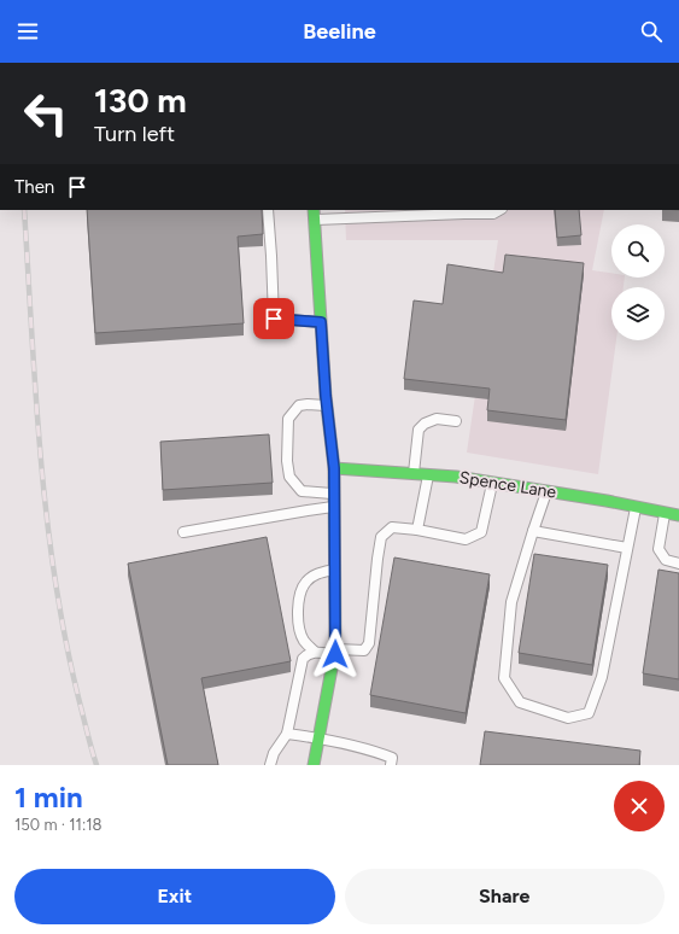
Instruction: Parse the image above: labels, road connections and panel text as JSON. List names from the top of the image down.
{
  "streets": {
    "street": ["Spence Lane"]
  },
  "page": {
    "header": "Beeline",
    "turn": ["130 m", "Turn left"],
    "then": "Then",
    "heading": ["1 min", "150 m · 11:18"],
    "buttons": ["Exit", "Share"]
  }
}
